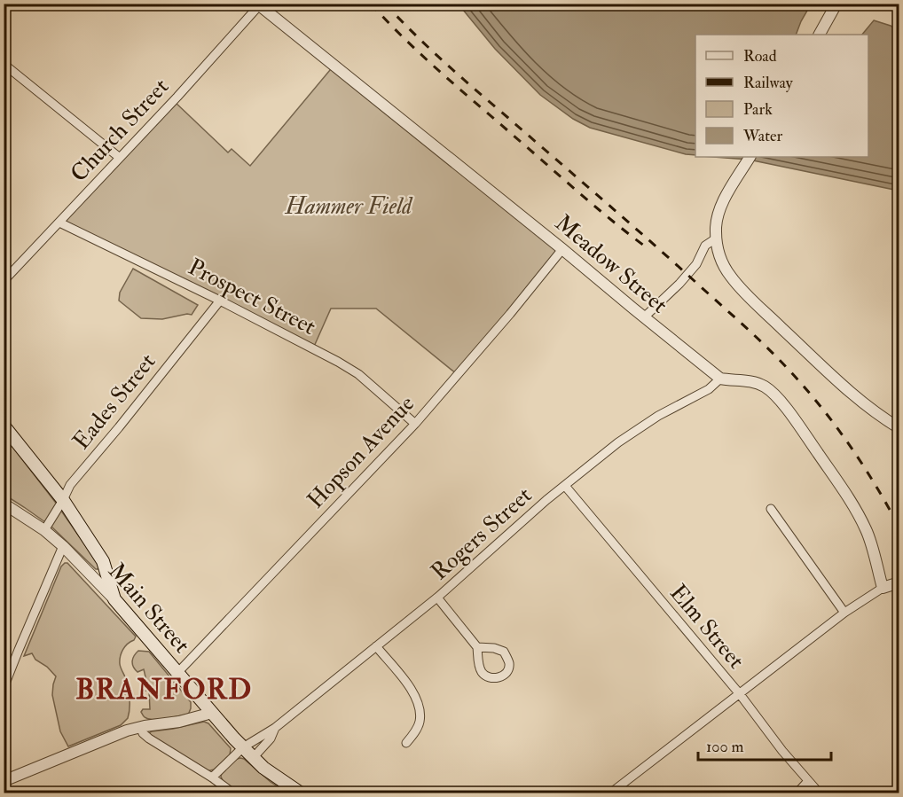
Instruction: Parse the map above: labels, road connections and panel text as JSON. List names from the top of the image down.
{
  "streets": {
    "main road": ["Main Street"],
    "street": [
      "Church Street",
      "Meadow Street",
      "Prospect Street",
      "Eades Street",
      "Hopson Avenue",
      "Rogers Street",
      "Elm Street"
    ]
  },
  "crossings": [
    ["Church Street", "Meadow Street"],
    ["Church Street", "Prospect Street"],
    ["Meadow Street", "Hopson Avenue"],
    ["Meadow Street", "Rogers Street"],
    ["Prospect Street", "Eades Street"],
    ["Prospect Street", "Hopson Avenue"],
    ["Eades Street", "Main Street"],
    ["Hopson Avenue", "Main Street"],
    ["Rogers Street", "Main Street"],
    ["Rogers Street", "Elm Street"]
  ],
  "districts": ["BRANFORD"],
  "parks": ["Hammer Field"],
  "legend": [
    "Road",
    "Railway",
    "Park",
    "Water"
  ],
  "scale_bar": "100 m"
}
